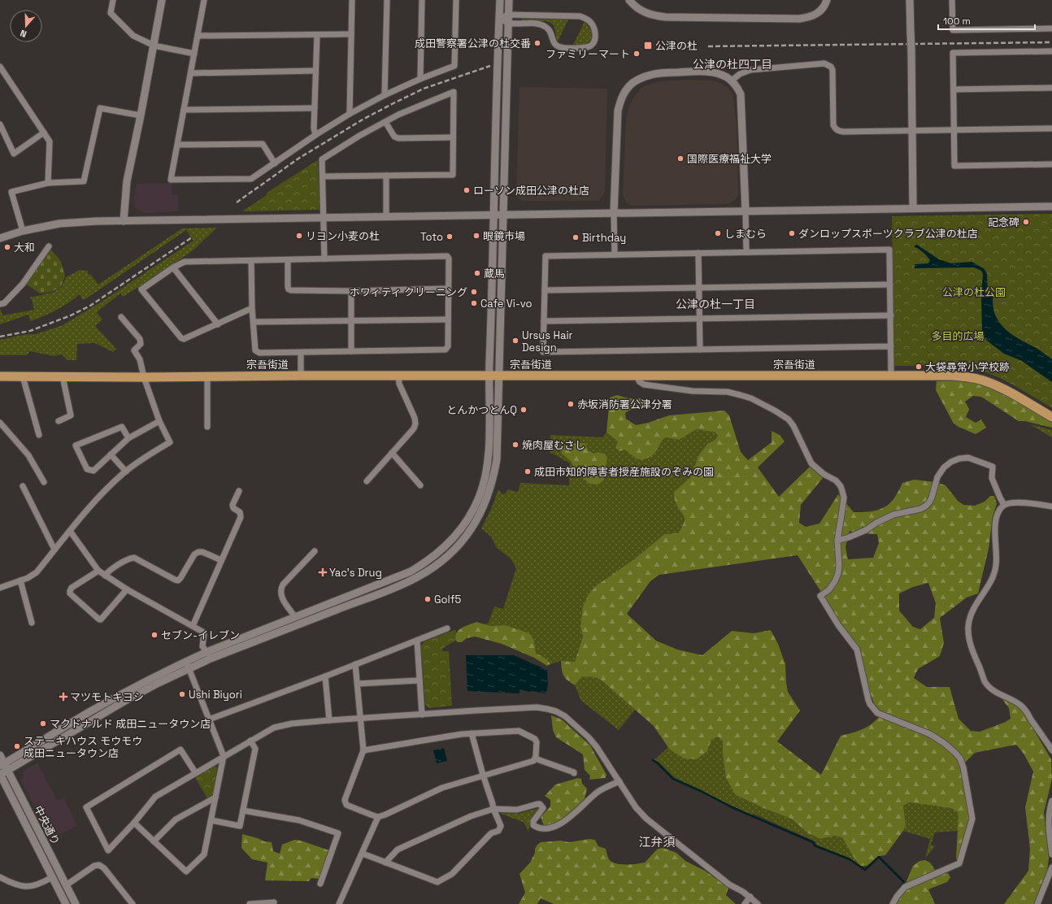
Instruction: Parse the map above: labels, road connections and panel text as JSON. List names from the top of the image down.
{
  "streets": {
    "highway": ["宗吾街道"],
    "street": ["中央通り"]
  },
  "districts": ["公津の杜四丁目", "公津の杜一丁目", "江弁須"],
  "parks": ["公津の杜公園", "多目的広場"],
  "places": {
    "other": [
      "成田警察署公津の杜交番",
      "ファミリーマート",
      "国際医療福祉大学",
      "ローソン成田公津の杜店",
      "記念碑",
      "しまむら",
      "ダンロップスポーツクラブ公津の杜店",
      "リヨン小麦の杜",
      "眼鏡市場",
      "Toto",
      "Birthday",
      "大和",
      "蔵馬",
      "ホワィティ クリーニング",
      "Cafe Vi-vo",
      "Ursus Hair Design",
      "大袋尋常小学校跡",
      "赤坂消防署公津分署",
      "とんかつとんQ",
      "焼肉屋むさし",
      "成田市知的障害者授産施設のぞみの園",
      "Golf5",
      "セブン-イレブン",
      "Ushi Biyori",
      "マクドナルド 成田ニュータウン店",
      "ステーキハウス モウモウ 成田ニュータウン店"
    ],
    "transit": ["公津の杜"],
    "health": ["Yac's Drug", "マツモトキヨシ"]
  },
  "scale_bar": "100 m",
  "north": "bottom"
}
